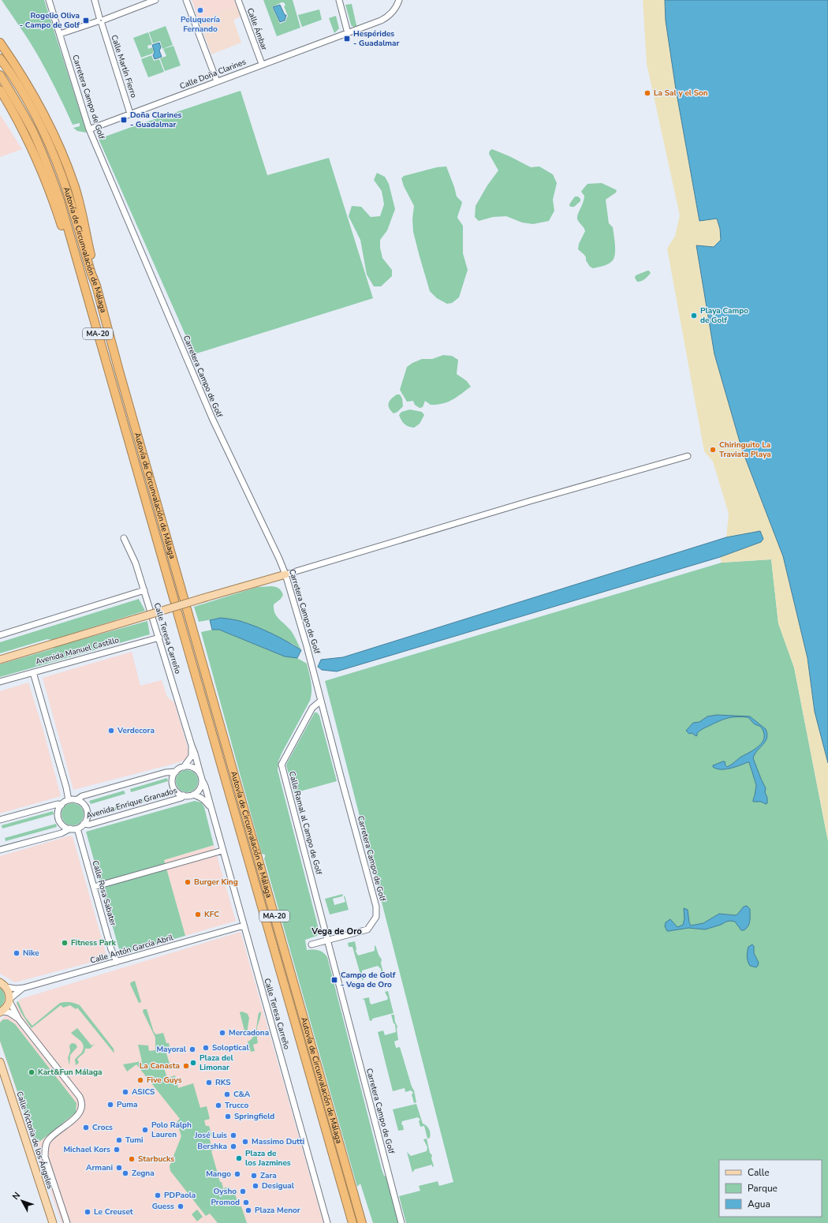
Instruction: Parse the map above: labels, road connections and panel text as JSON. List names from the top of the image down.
{
  "streets": {
    "highway": ["Autovía de Circunvalación de Málaga", "MA-20"],
    "main road": ["Avenida Manuel Castillo", "Calle Victoria de los Ángeles"],
    "street": [
      "Calle Ámbar",
      "Calle Martín Fierro",
      "Calle Doña Clarines",
      "Carretera Campo de Golf",
      "Calle Teresa Carreño",
      "Avenida Enrique Granados",
      "Calle Ramal al Campo de Golf",
      "Calle Rosa Sabater",
      "Calle Antón García Abril"
    ]
  },
  "crossings": [
    ["Calle Ámbar", "Calle Doña Clarines"],
    ["Calle Martín Fierro", "Calle Doña Clarines"],
    ["Calle Doña Clarines", "Carretera Campo de Golf"],
    ["Carretera Campo de Golf", "Avenida Manuel Castillo"],
    ["Carretera Campo de Golf", "Calle Ramal al Campo de Golf"],
    ["Calle Teresa Carreño", "Avenida Manuel Castillo"],
    ["Calle Teresa Carreño", "Avenida Enrique Granados"],
    ["Calle Teresa Carreño", "Calle Antón García Abril"],
    ["Avenida Enrique Granados", "Calle Rosa Sabater"],
    ["Calle Rosa Sabater", "Calle Antón García Abril"]
  ],
  "districts": ["Vega de Oro"],
  "places": {
    "other": [
      "Peluquería Fernando",
      "La Sal y el Son",
      "Playa Campo de Golf",
      "Chiringuito La Traviata Playa",
      "Verdecora",
      "Burger King",
      "KFC",
      "Fitness Park",
      "Nike",
      "Mercadona",
      "Soloptical",
      "Mayoral",
      "Plaza del Limonar",
      "La Canasta",
      "Kart&Fun Málaga",
      "Five Guys",
      "RKS",
      "ASICS",
      "C&A",
      "Puma",
      "Trucco",
      "Springfield",
      "Crocs",
      "Polo Ralph Lauren",
      "José Luis",
      "Tumi",
      "Massimo Dutti",
      "Bershka",
      "Michael Kors",
      "Plaza de los Jazmines",
      "Starbucks",
      "Armani",
      "Zegna",
      "Mango",
      "Zara",
      "Desigual",
      "Oysho",
      "PDPaola",
      "Promod",
      "Guess",
      "Plaza Menor",
      "Le Creuset"
    ],
    "transit": [
      "Rogelio Oliva - Campo de Golf",
      "Hespérides - Guadalmar",
      "Doña Clarines - Guadalmar",
      "Campo de Golf - Vega de Oro"
    ]
  },
  "legend": ["Calle", "Parque", "Agua"],
  "north": "top left"
}
